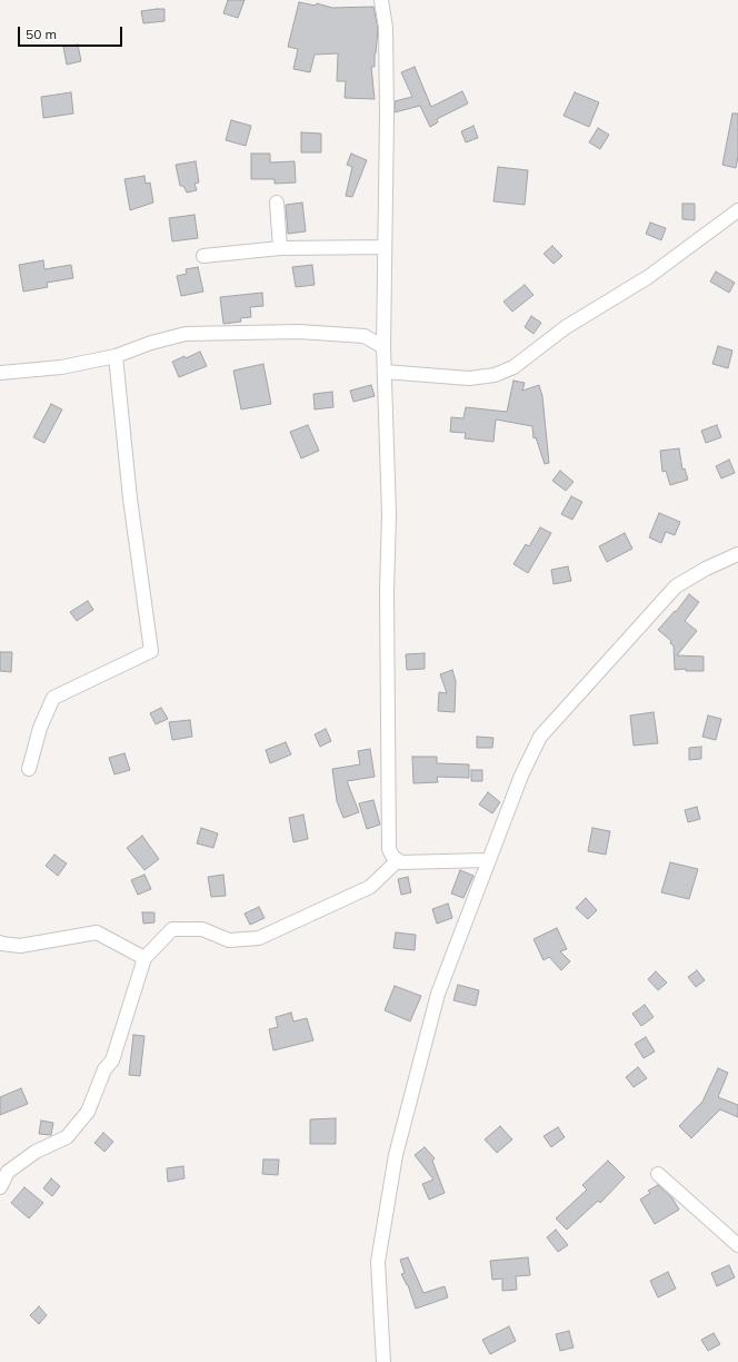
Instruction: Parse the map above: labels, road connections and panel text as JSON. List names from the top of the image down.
{
  "scale_bar": "50 m"
}
